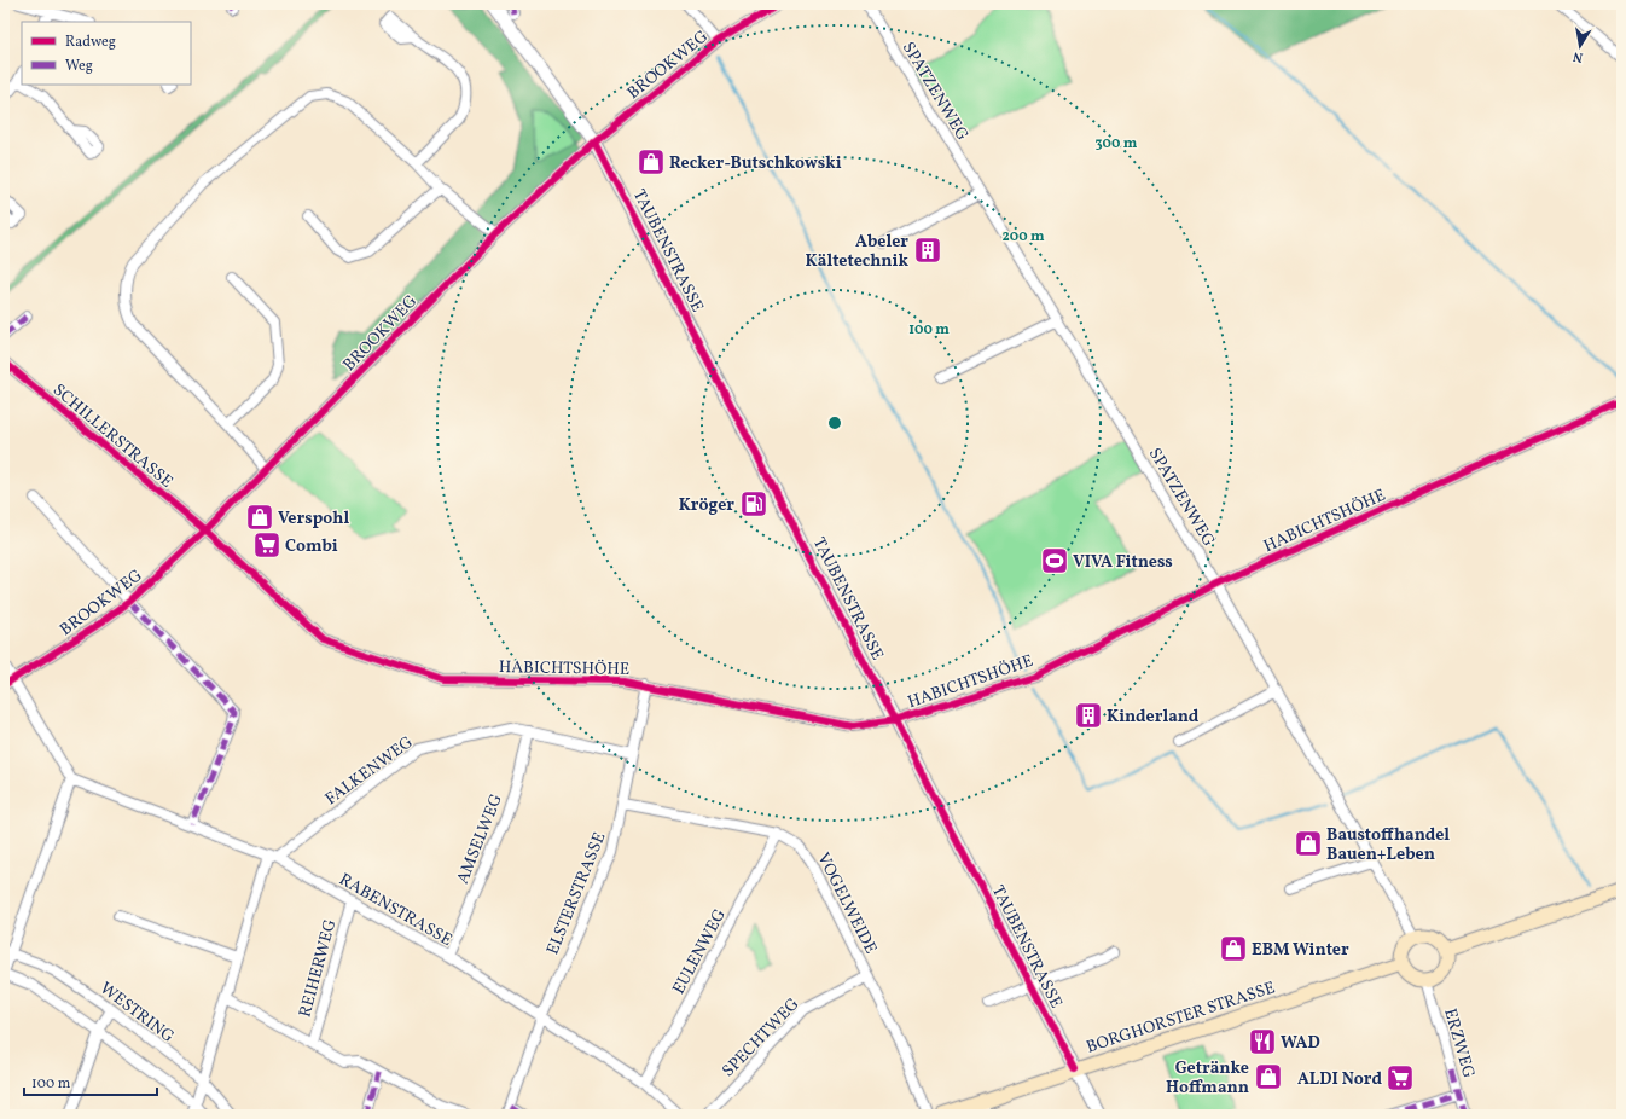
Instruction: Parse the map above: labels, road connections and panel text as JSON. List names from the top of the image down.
{
  "streets": {
    "main road": ["BORGHORSTER STRASSE"],
    "street": [
      "BROOKWEG",
      "SPATZENWEG",
      "TAUBENSTRASSE",
      "SCHILLERSTRASSE",
      "HABICHTSHÖHE",
      "FALKENWEG",
      "AMSELWEG",
      "ELSTERSTRASSE",
      "VOGELWEIDE",
      "RABENSTRASSE",
      "EULENWEG",
      "REIHERWEG",
      "WESTRING",
      "SPECHTWEG",
      "ERZWEG"
    ]
  },
  "crossings": [
    ["BROOKWEG", "TAUBENSTRASSE"],
    ["BROOKWEG", "SCHILLERSTRASSE"],
    ["BROOKWEG", "HABICHTSHÖHE"],
    ["SPATZENWEG", "HABICHTSHÖHE"],
    ["SPATZENWEG", "BORGHORSTER STRASSE"],
    ["SPATZENWEG", "ERZWEG"],
    ["TAUBENSTRASSE", "HABICHTSHÖHE"],
    ["TAUBENSTRASSE", "BORGHORSTER STRASSE"],
    ["SCHILLERSTRASSE", "HABICHTSHÖHE"],
    ["HABICHTSHÖHE", "ELSTERSTRASSE"],
    ["FALKENWEG", "AMSELWEG"],
    ["FALKENWEG", "ELSTERSTRASSE"],
    ["FALKENWEG", "RABENSTRASSE"],
    ["AMSELWEG", "RABENSTRASSE"],
    ["ELSTERSTRASSE", "VOGELWEIDE"],
    ["ELSTERSTRASSE", "RABENSTRASSE"],
    ["VOGELWEIDE", "EULENWEG"],
    ["VOGELWEIDE", "SPECHTWEG"],
    ["RABENSTRASSE", "EULENWEG"],
    ["RABENSTRASSE", "REIHERWEG"],
    ["BORGHORSTER STRASSE", "ERZWEG"]
  ],
  "places": {
    "shop": [
      "Recker-Butschkowski",
      "Verspohl",
      "Baustoffhandel Bauen+Leben",
      "EBM Winter",
      "Getränke Hoffmann"
    ],
    "building": ["Abeler Kältetechnik", "Kinderland"],
    "fuel station": ["Kröger"],
    "supermarket": ["Combi", "ALDI Nord"],
    "sports": ["VIVA Fitness"],
    "restaurant": ["WAD"]
  },
  "legend": ["Radweg", "Weg"],
  "scale_bar": "100 m",
  "north": "bottom",
  "rings": ["300 m", "200 m", "100 m"]
}
